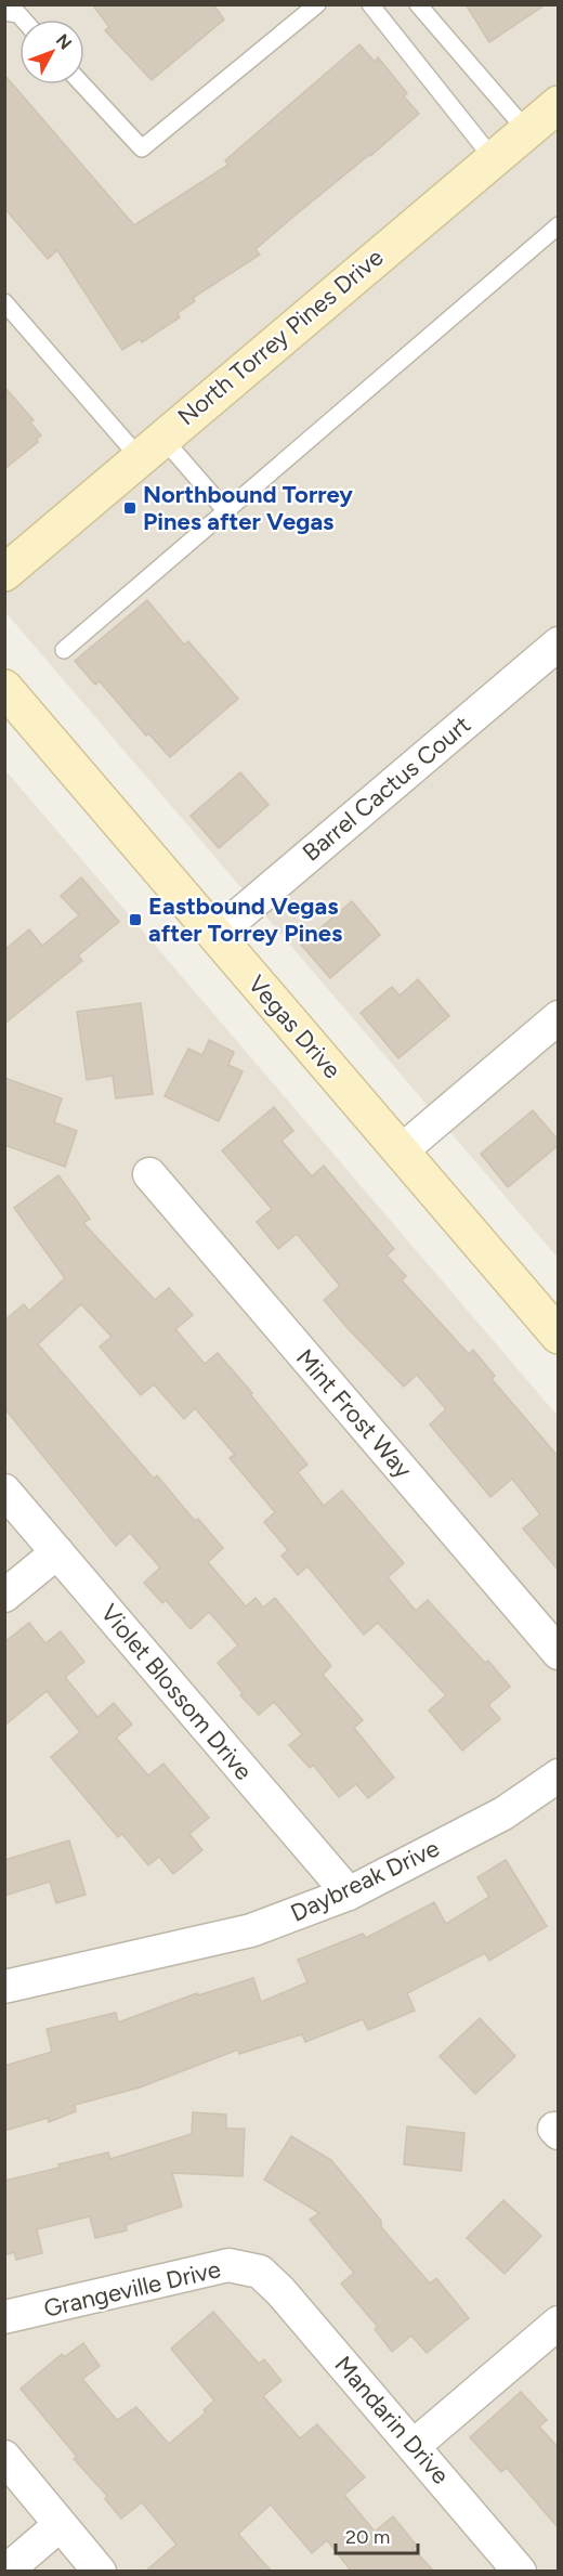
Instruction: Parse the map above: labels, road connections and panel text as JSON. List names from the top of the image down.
{
  "streets": {
    "main road": ["North Torrey Pines Drive", "Vegas Drive"],
    "street": [
      "Barrel Cactus Court",
      "Mint Frost Way",
      "Violet Blossom Drive",
      "Daybreak Drive",
      "Grangeville Drive",
      "Mandarin Drive"
    ]
  },
  "crossings": [
    ["Barrel Cactus Court", "Vegas Drive"],
    ["Violet Blossom Drive", "Daybreak Drive"],
    ["Grangeville Drive", "Mandarin Drive"]
  ],
  "places": {
    "transit": ["Northbound Torrey Pines after Vegas", "Eastbound Vegas after Torrey Pines"]
  },
  "scale_bar": "20 m",
  "north": "top right"
}
